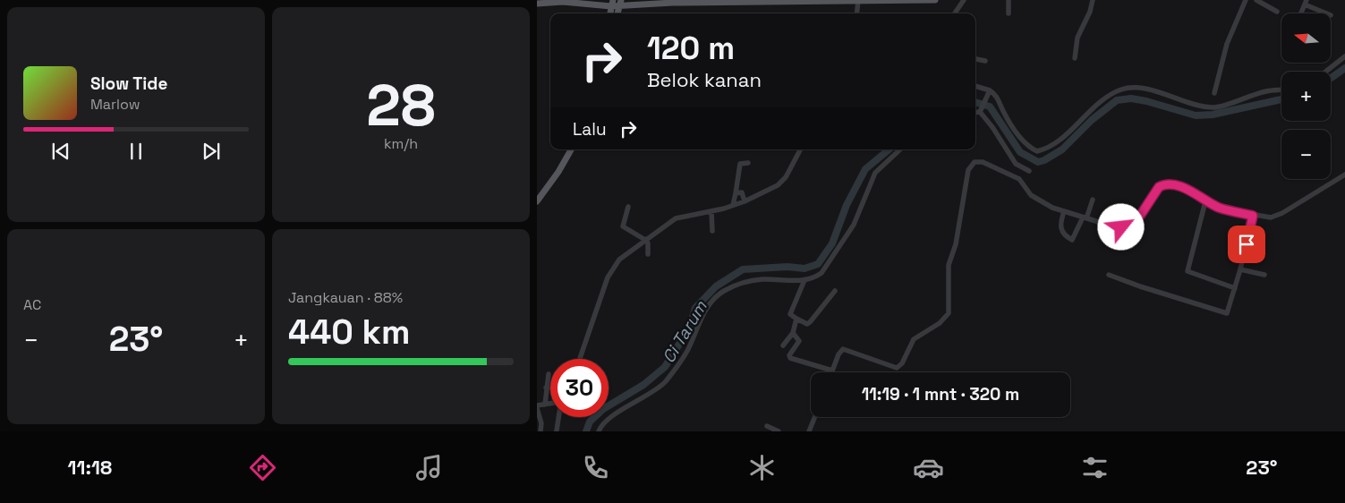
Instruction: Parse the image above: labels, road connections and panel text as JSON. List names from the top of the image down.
{
  "water": ["Ci Tarum"],
  "north": "left",
  "page": {
    "tile": [
      ["28", "km/h"],
      "AC",
      ["Jangkauan · 88%", "440 km"]
    ],
    "map_buttons": ["+", "−"],
    "turn": ["120 m", "Belok kanan"],
    "song": ["Slow Tide", "Marlow"],
    "then": "Lalu",
    "heat": ["−", "23°", "+"],
    "limit": "30",
    "trip": "11:19 · 1 mnt · 320 m",
    "tabs": ["11:18", "23°"]
  }
}
